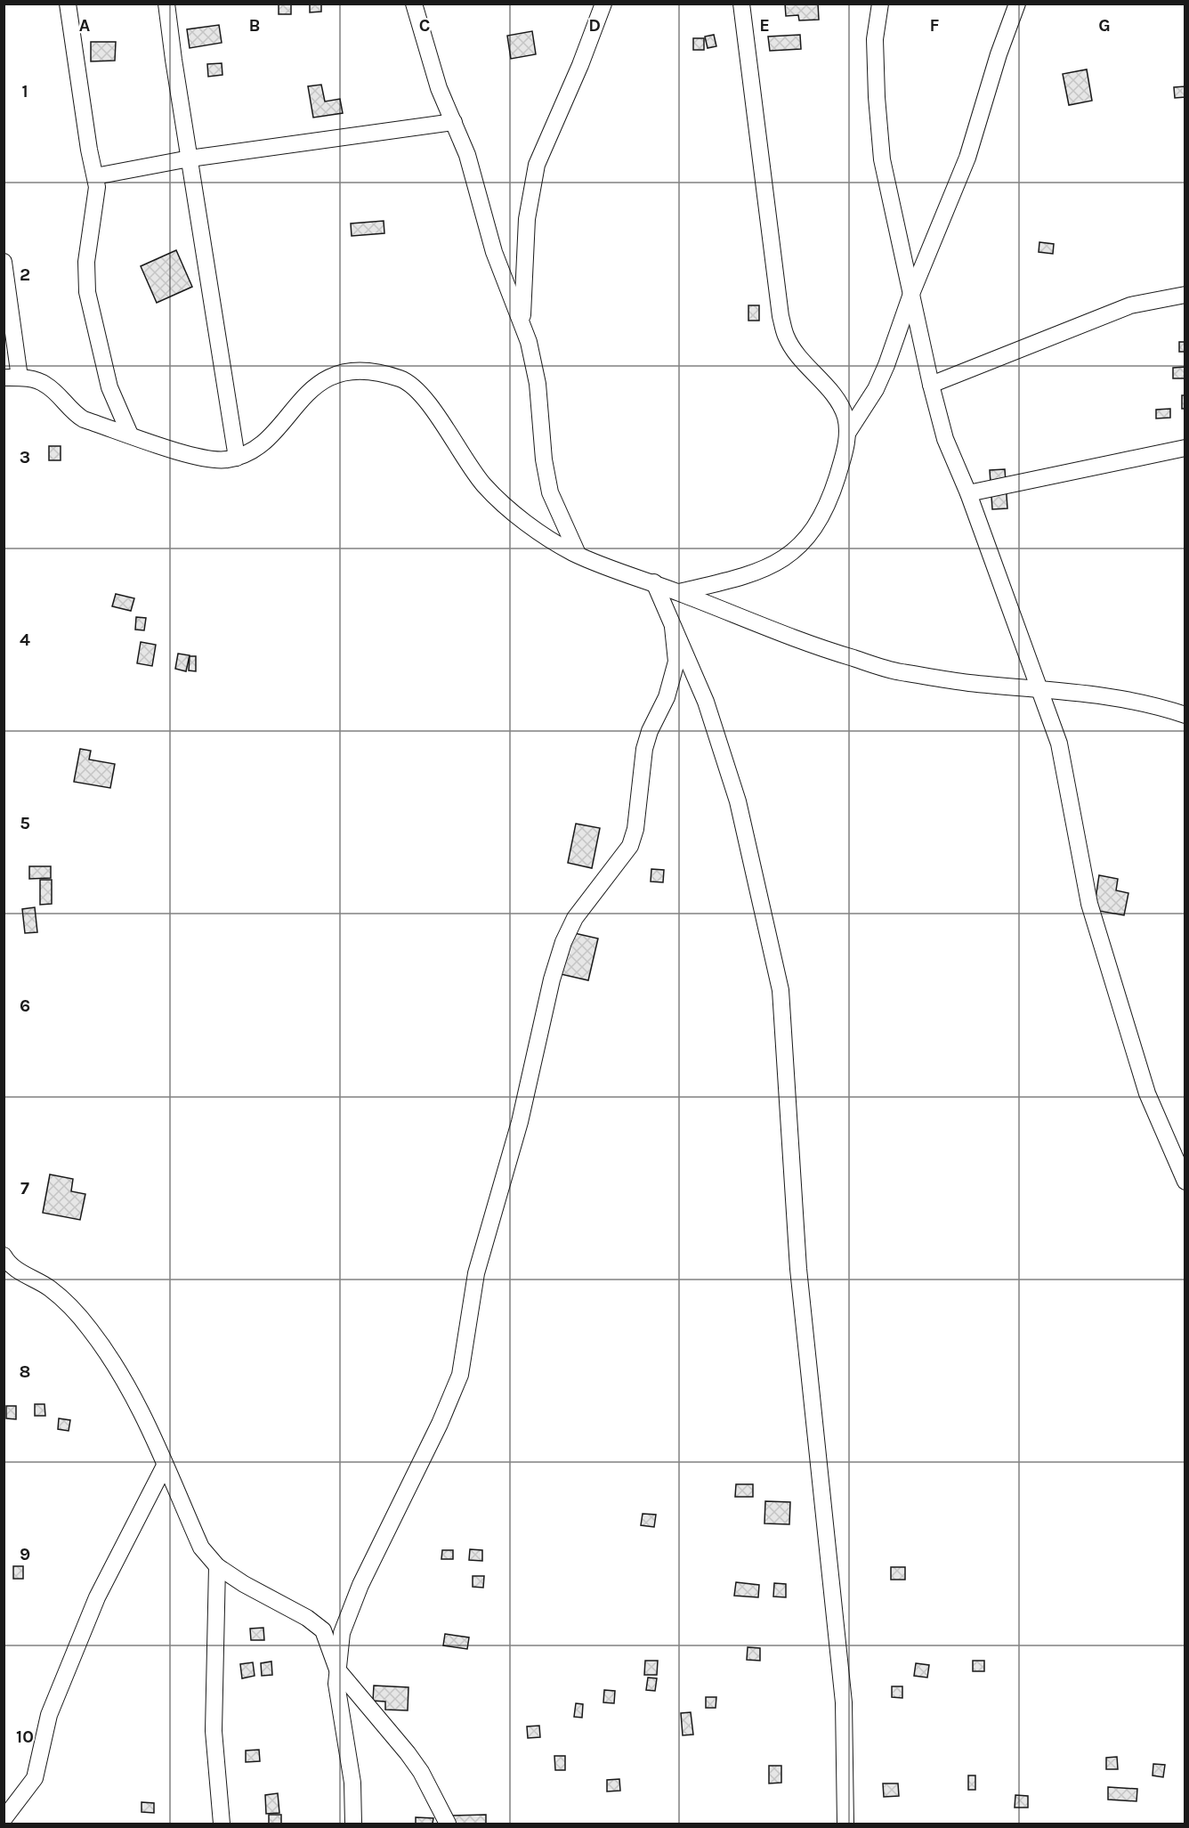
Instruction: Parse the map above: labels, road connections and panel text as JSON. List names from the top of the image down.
{
  "grid": {
    "columns": [
      "A",
      "B",
      "C",
      "D",
      "E",
      "F",
      "G"
    ],
    "rows": [
      "1",
      "2",
      "3",
      "4",
      "5",
      "6",
      "7",
      "8",
      "9",
      "10"
    ]
  }
}
